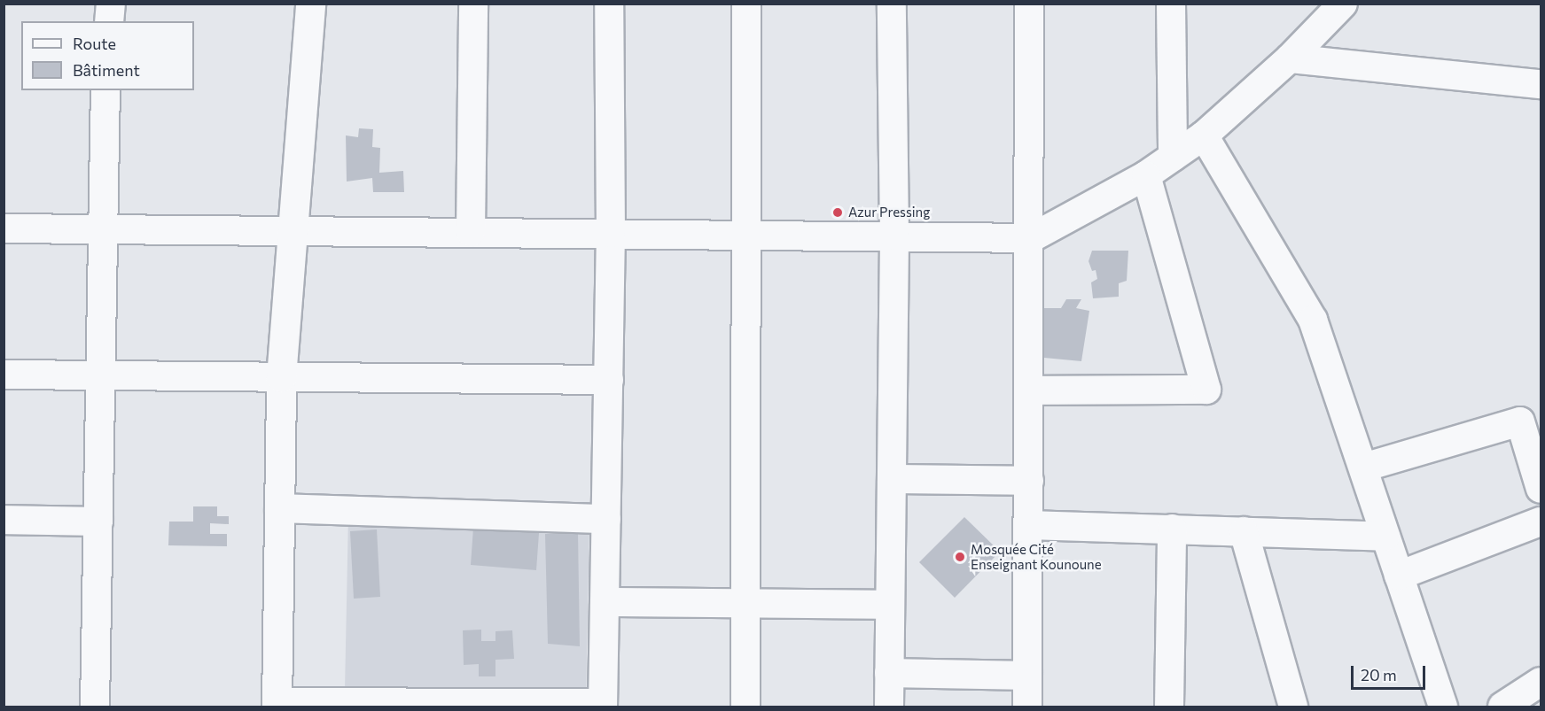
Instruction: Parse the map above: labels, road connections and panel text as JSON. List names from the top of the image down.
{
  "places": ["Azur Pressing", "Mosquée Cité Enseignant Kounoune"],
  "legend": ["Route", "Bâtiment"],
  "scale_bar": "20 m"
}
